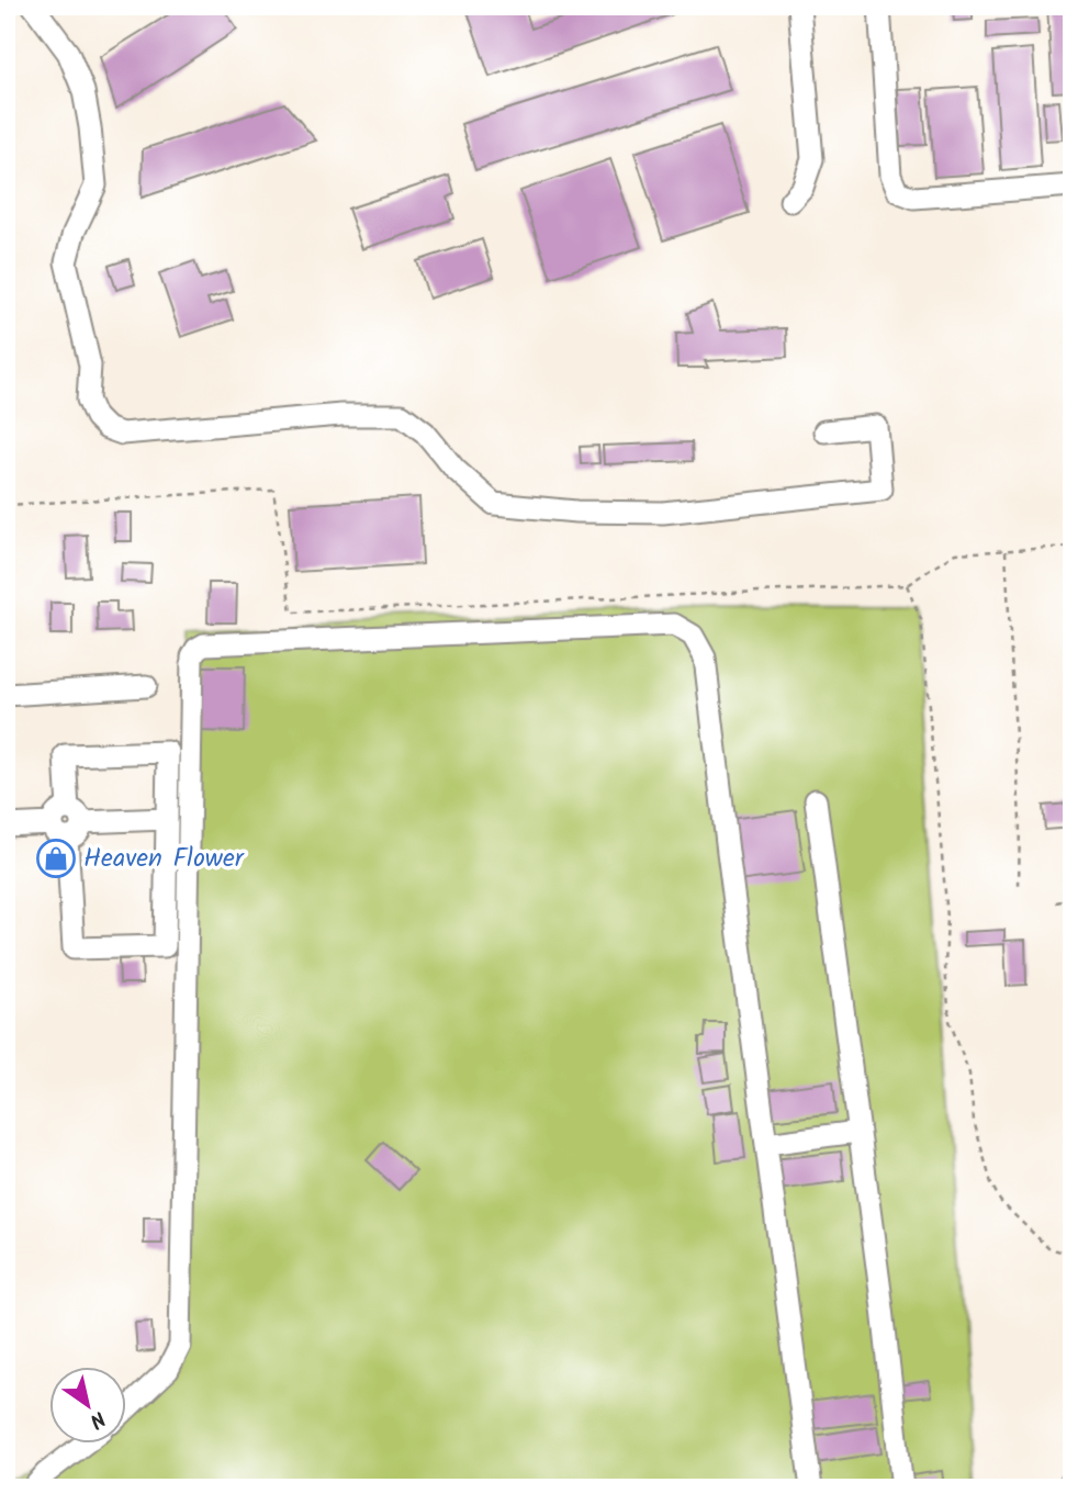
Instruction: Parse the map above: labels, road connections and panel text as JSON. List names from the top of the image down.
{
  "places": {
    "shop": ["Heaven Flower"]
  },
  "north": "bottom right"
}
